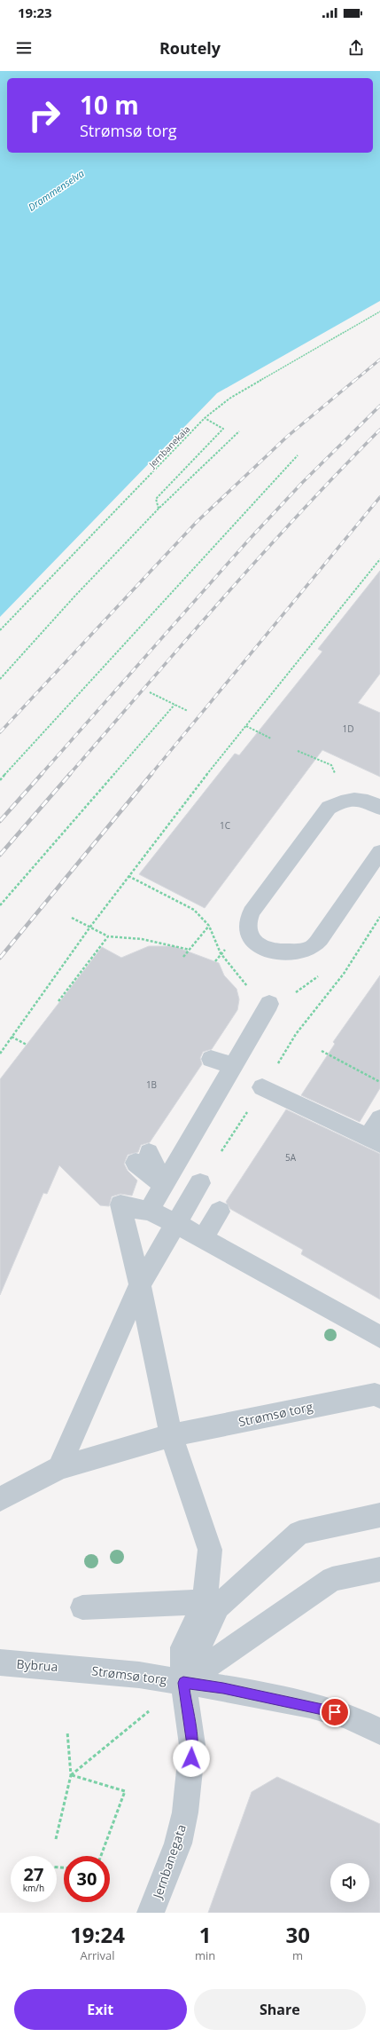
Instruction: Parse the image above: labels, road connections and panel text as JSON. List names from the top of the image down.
{
  "streets": {
    "street": ["Strømsø torg", "Bybrua", "Jernbanegata"],
    "path": ["Jernbanekaia"]
  },
  "crossings": [
    ["Strømsø torg", "Bybrua"],
    ["Strømsø torg", "Jernbanegata"]
  ],
  "water": ["Drammenselva"],
  "house_numbers": [
    "1D",
    "1C",
    "1B",
    "5A"
  ],
  "page": {
    "status": "19:23",
    "header": "Routely",
    "turn": ["10 m", "Strømsø torg"],
    "speed": "27 km/h",
    "limit": "30",
    "eta": [
      "19:24",
      "Arrival",
      "1",
      "min",
      "30",
      "m"
    ],
    "buttons": ["Exit", "Share"]
  }
}
